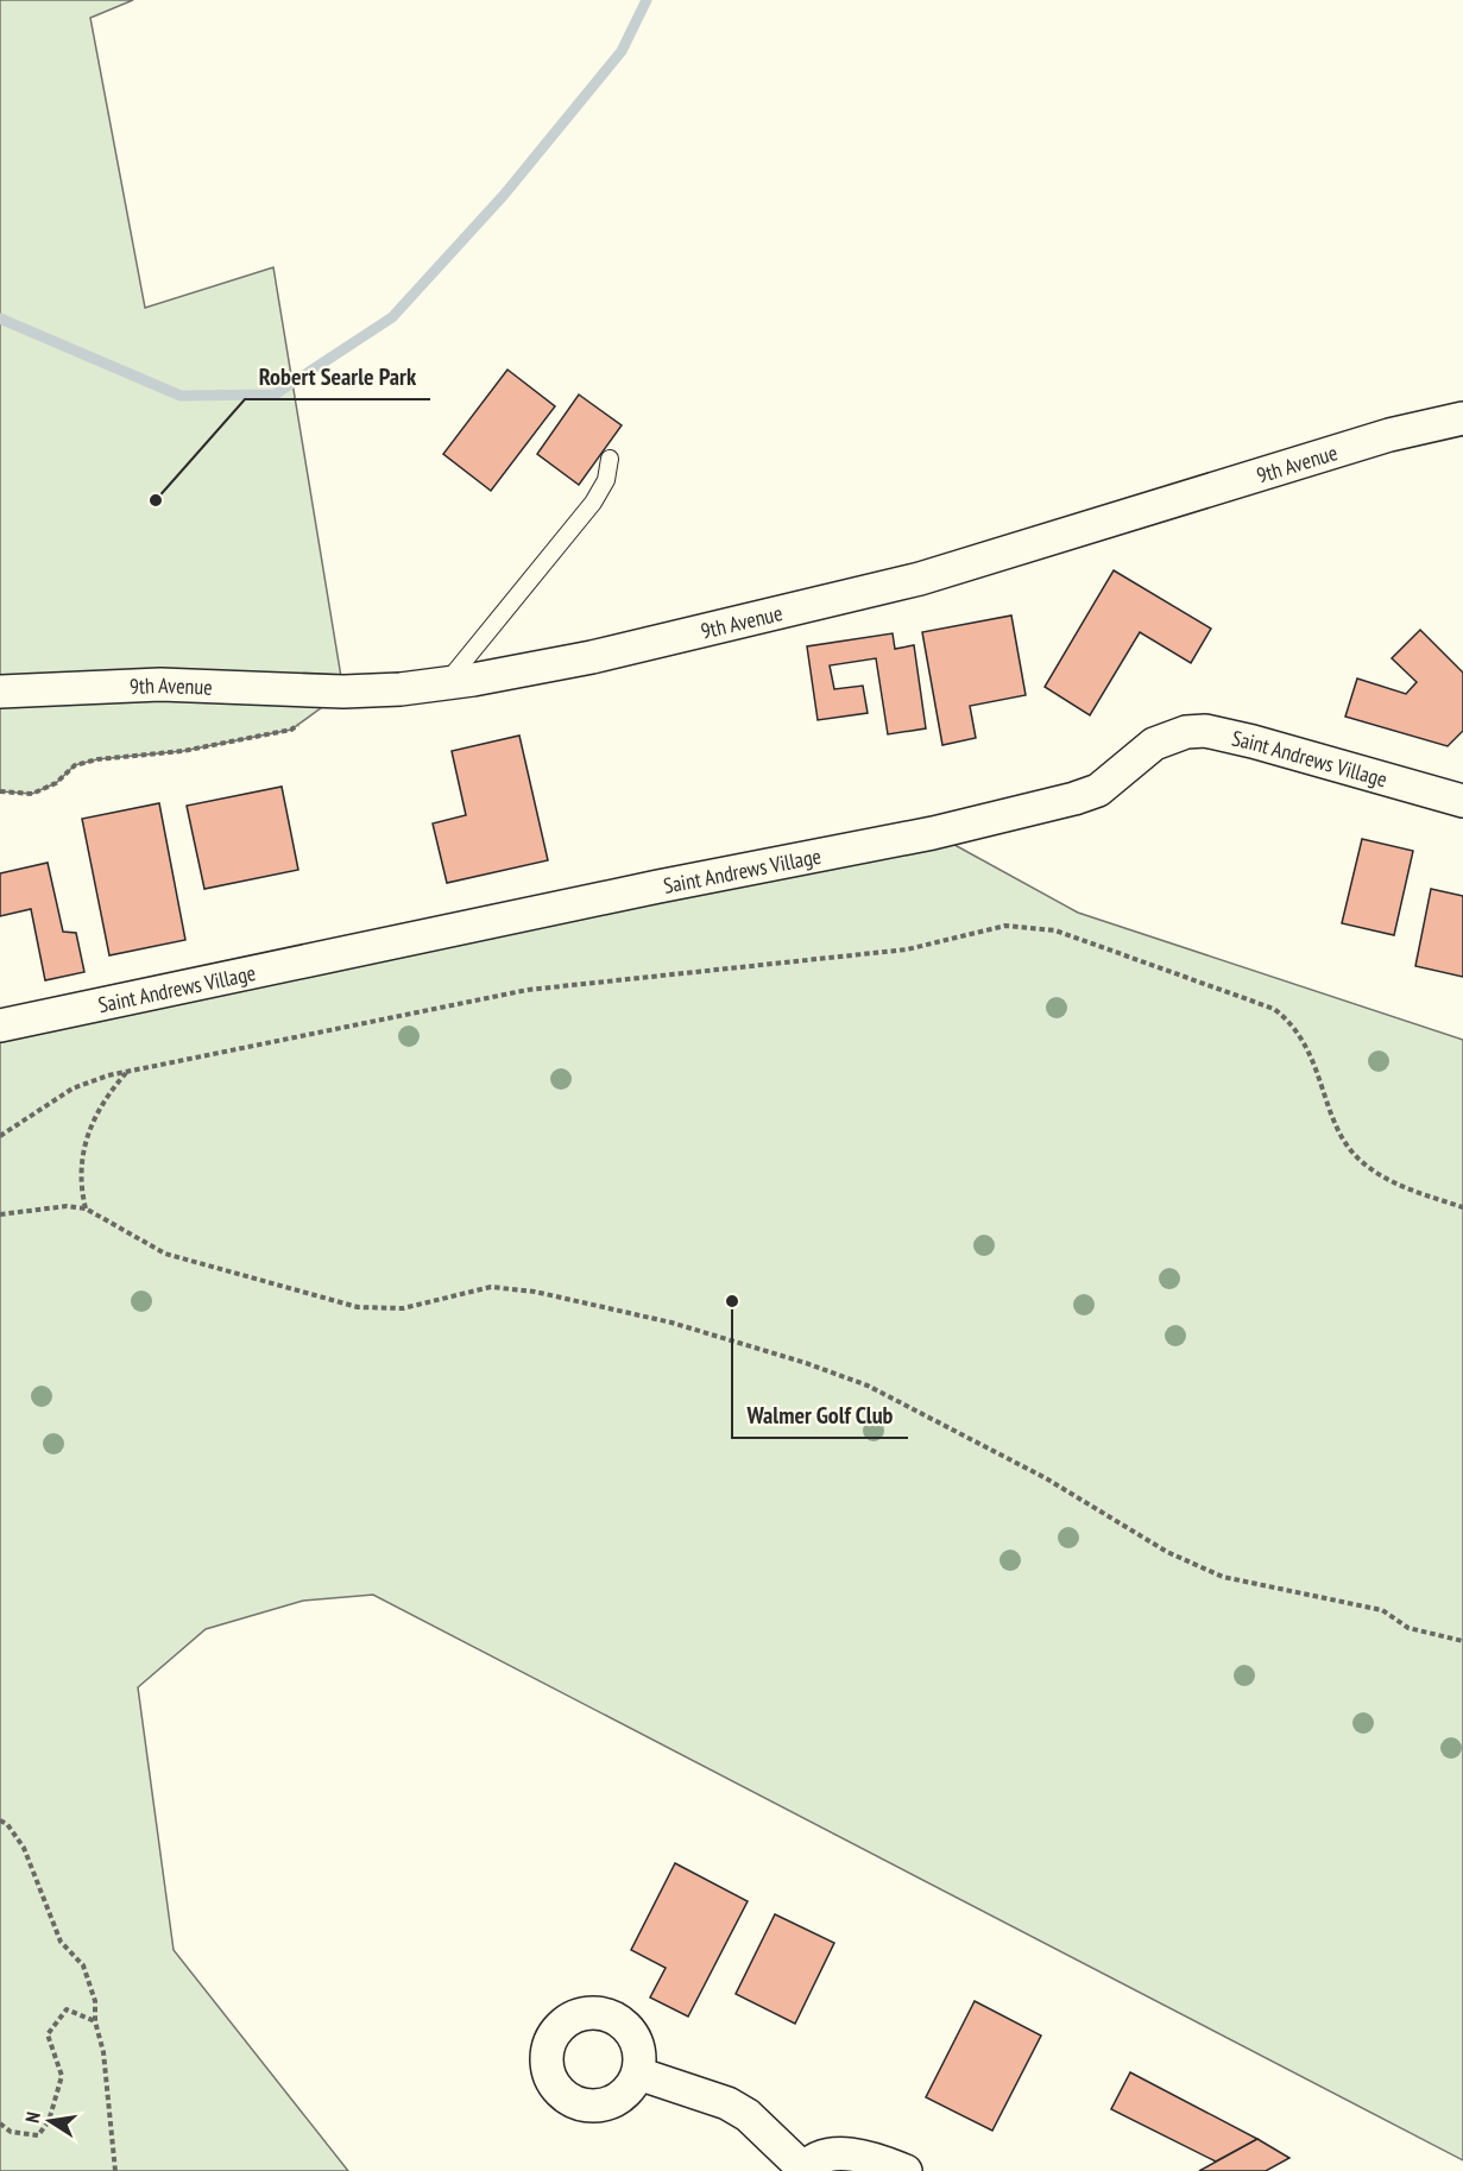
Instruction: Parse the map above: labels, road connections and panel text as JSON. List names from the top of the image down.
{
  "streets": {
    "street": ["9th Avenue", "Saint Andrews Village"]
  },
  "places": ["Robert Searle Park", "Walmer Golf Club"],
  "north": "left"
}
